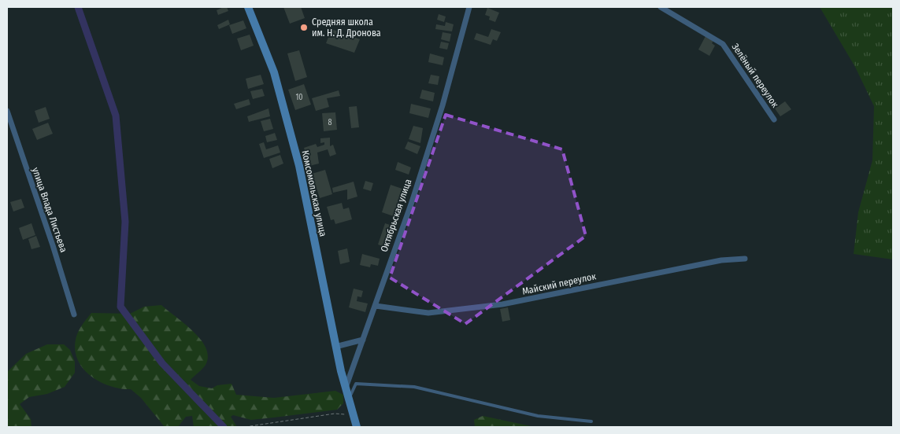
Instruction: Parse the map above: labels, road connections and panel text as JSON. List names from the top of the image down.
{
  "streets": {
    "street": [
      "Зелёный переулок",
      "Комсомольская улица",
      "улица Влада Листьева",
      "Октябрьская улица",
      "Майский переулок"
    ]
  },
  "crossings": [
    ["Комсомольская улица", "Октябрьская улица"],
    ["Октябрьская улица", "Майский переулок"]
  ],
  "places": ["Средняя школа им. Н. Д. Дронова"],
  "house_numbers": ["10", "8"]
}
